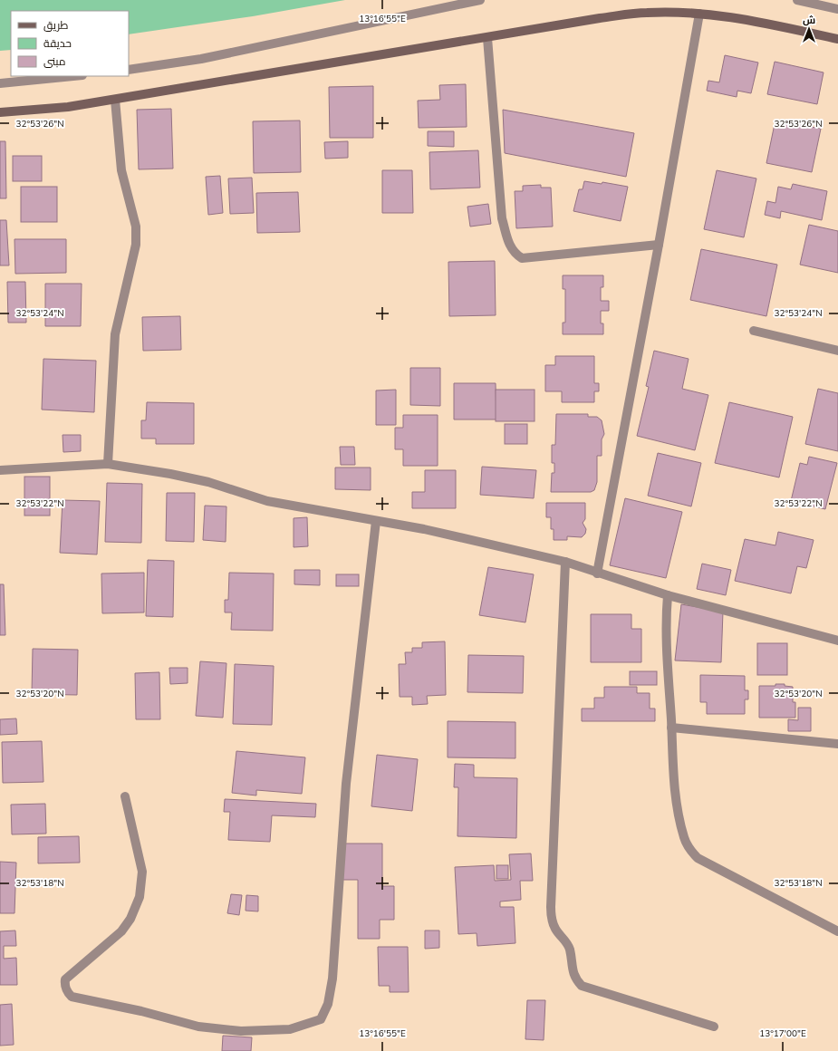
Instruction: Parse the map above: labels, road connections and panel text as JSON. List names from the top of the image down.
{
  "legend": ["طريق", "حديقة", "مبنى"],
  "north": "top",
  "coordinates": [
    "13°16'55\"E",
    "32°53'26\"N",
    "32°53'24\"N",
    "32°53'22\"N",
    "32°53'20\"N",
    "32°53'18\"N",
    "13°17'00\"E"
  ]
}
